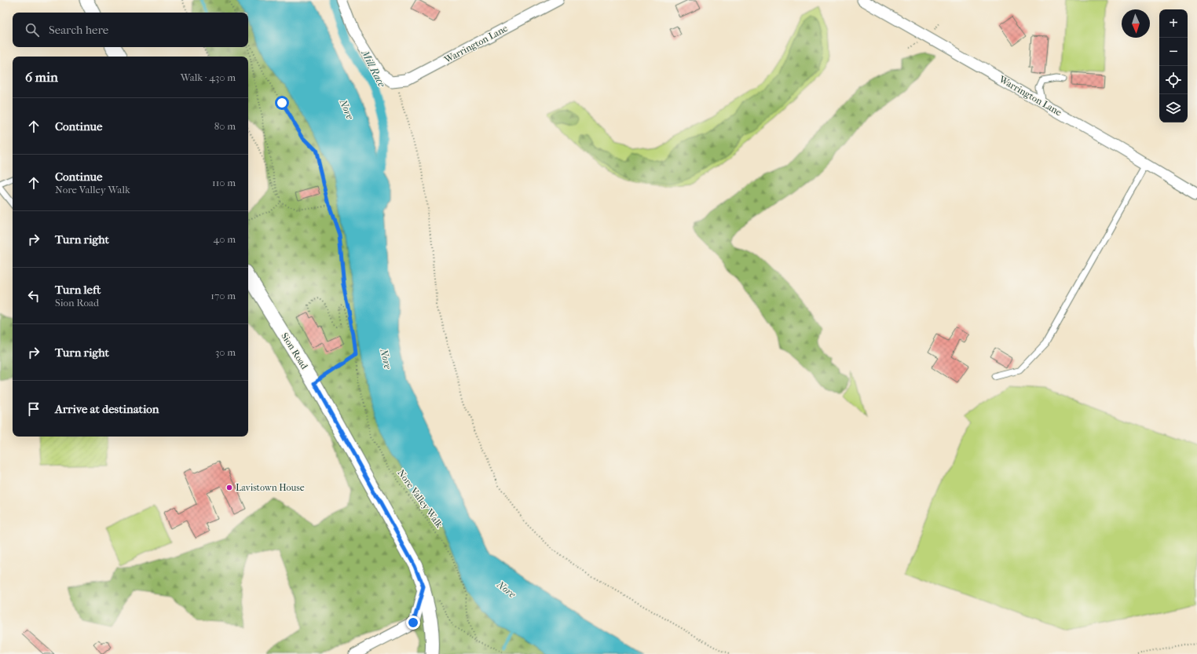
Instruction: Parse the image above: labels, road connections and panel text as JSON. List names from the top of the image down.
{
  "streets": {
    "street": ["Warrington Lane", "Sion Road"],
    "path": ["Nore Valley Walk"]
  },
  "water": ["Mill Race", "Nore"],
  "places": ["Lavistown House"],
  "north": "bottom",
  "page": {
    "map_buttons": ["+", "−"],
    "search": "Search here",
    "heading": ["6 min", "Walk · 430 m"],
    "list": [
      ["Continue", "80 m"],
      ["Continue", "Nore Valley Walk", "110 m"],
      ["Turn right", "40 m"],
      ["Turn left", "Sion Road", "170 m"],
      ["Turn right", "30 m"],
      "Arrive at destination"
    ]
  }
}
